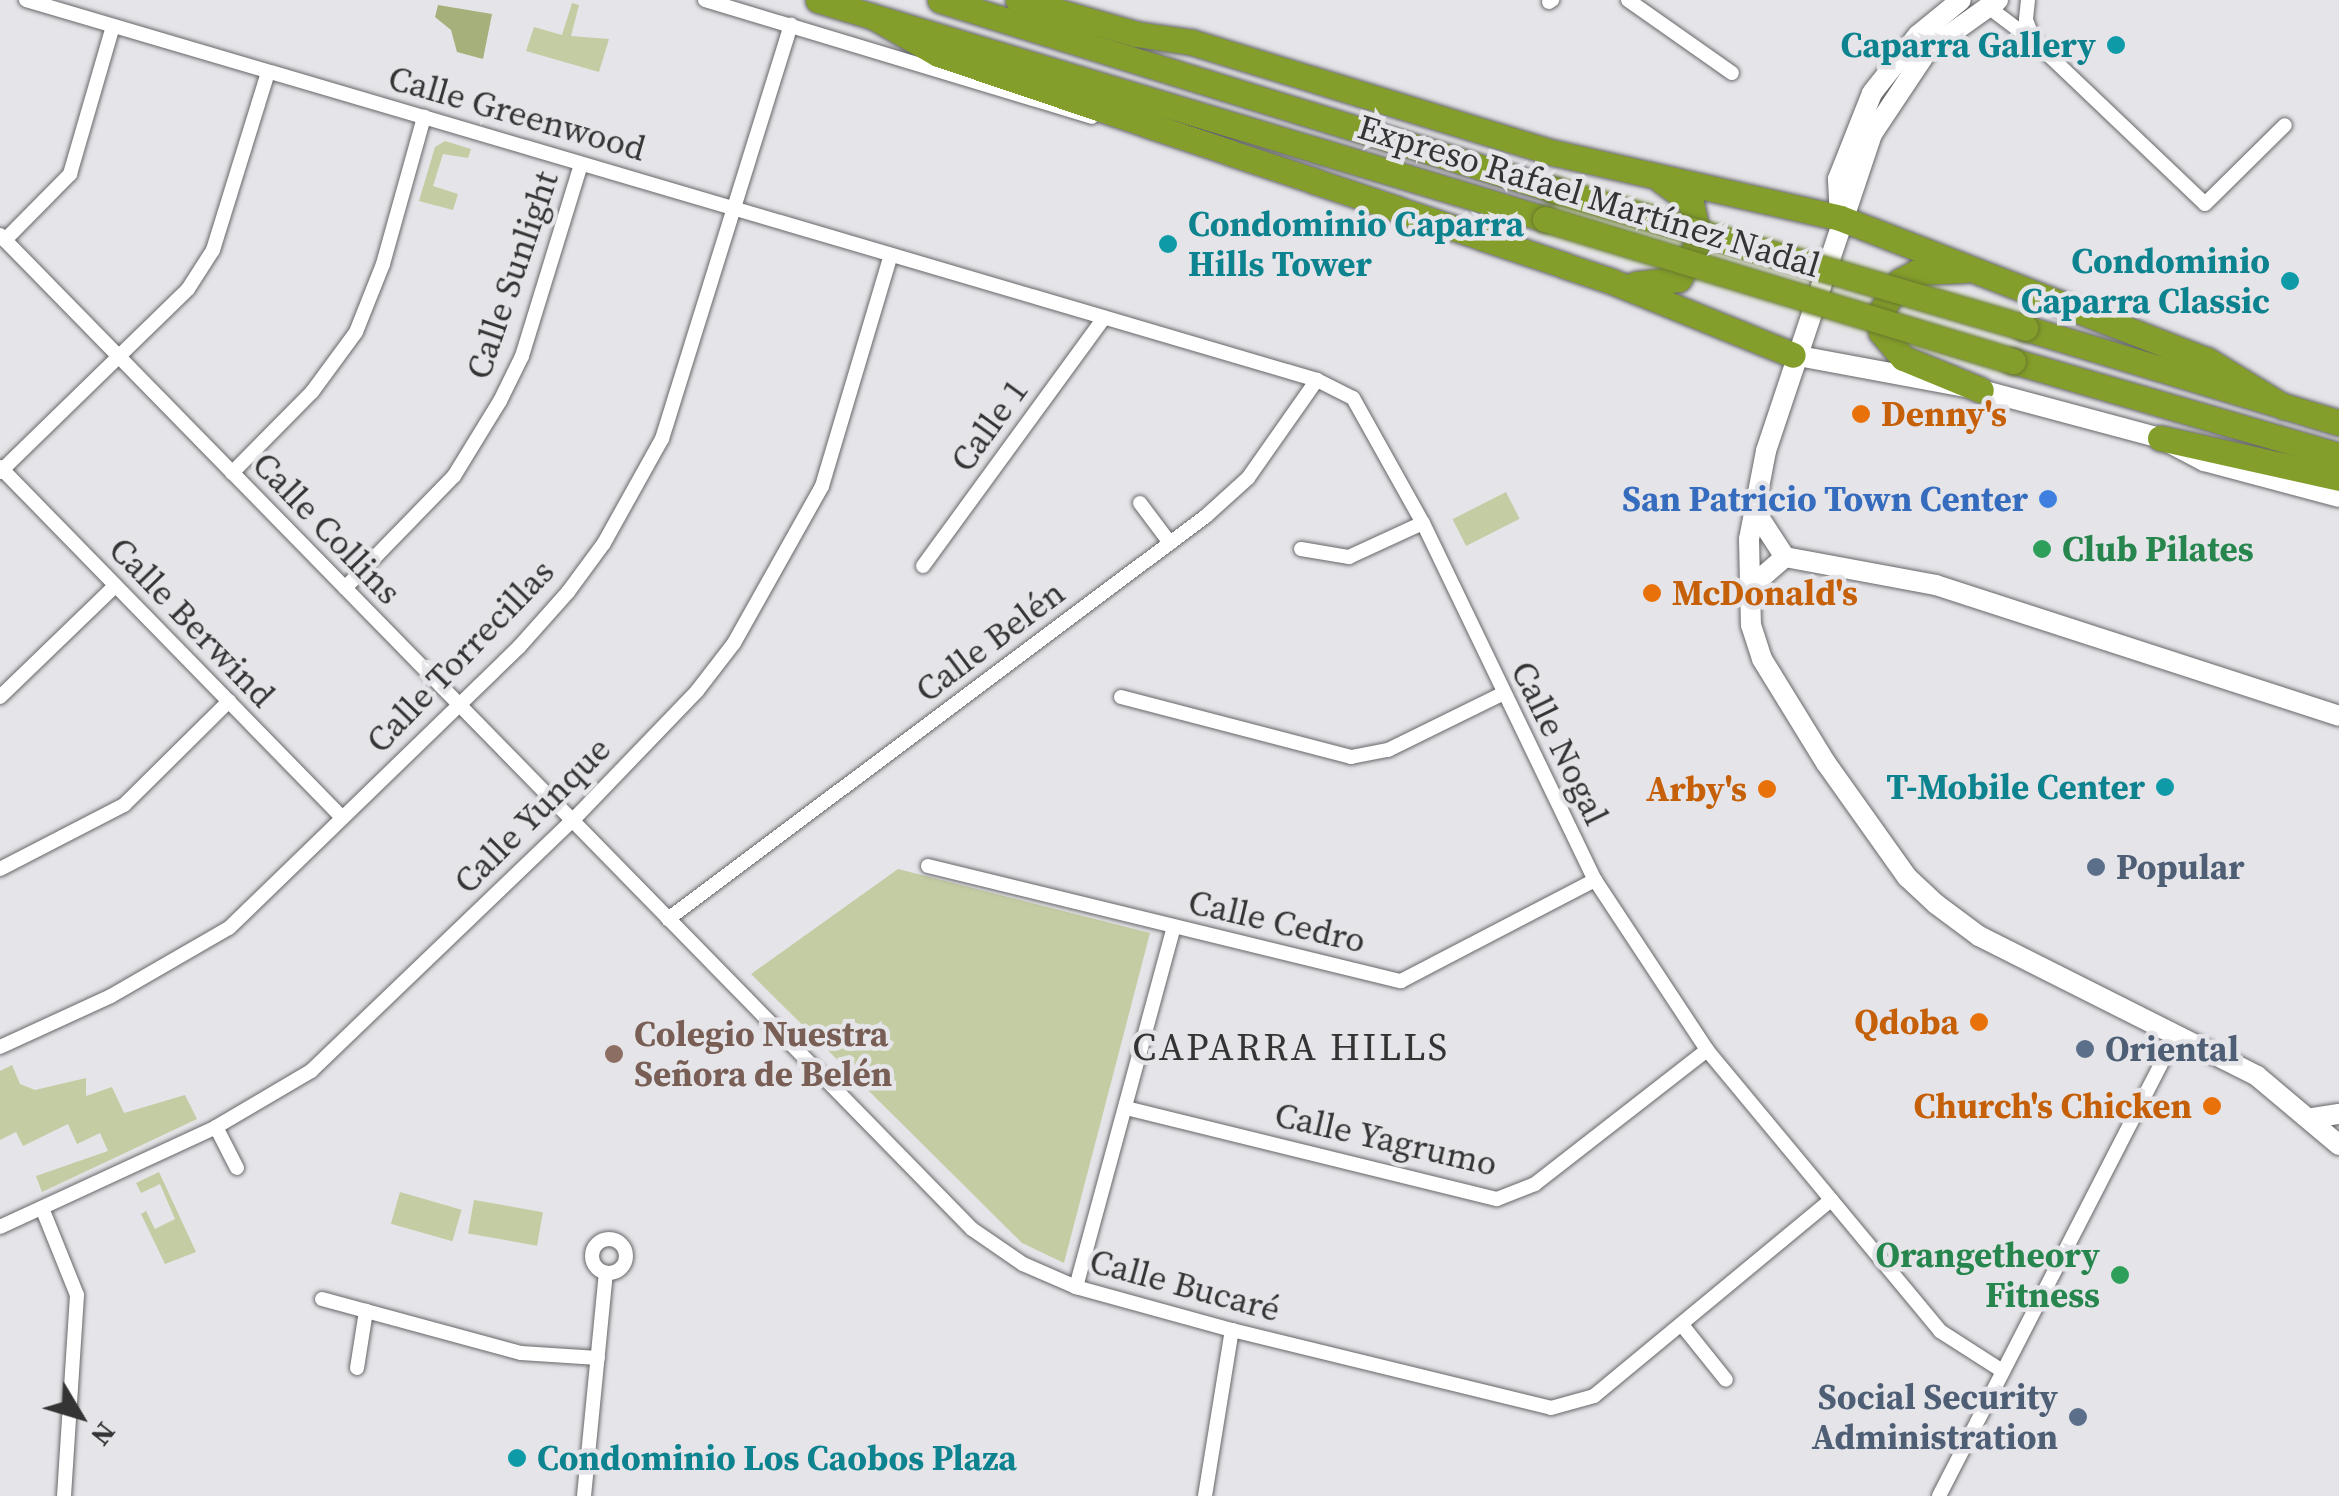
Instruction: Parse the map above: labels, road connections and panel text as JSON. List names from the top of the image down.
{
  "streets": {
    "highway": ["Expreso Rafael Martínez Nadal"],
    "street": [
      "Calle Greenwood",
      "Calle Sunlight",
      "Calle 1",
      "Calle Collins",
      "Calle Berwind",
      "Calle Belén",
      "Calle Torrecillas",
      "Calle Nogal",
      "Calle Yunque",
      "Calle Cedro",
      "Calle Yagrumo",
      "Calle Bucaré"
    ]
  },
  "crossings": [
    ["Calle Greenwood", "Calle Sunlight"],
    ["Calle Greenwood", "Calle Torrecillas"],
    ["Calle Greenwood", "Calle Nogal"],
    ["Calle Greenwood", "Calle Yunque"],
    ["Calle Sunlight", "Calle Collins"],
    ["Calle 1", "Calle Nogal"],
    ["Calle Collins", "Calle Torrecillas"],
    ["Calle Collins", "Calle Yunque"],
    ["Calle Collins", "Calle Bucaré"],
    ["Calle Berwind", "Calle Torrecillas"],
    ["Calle Belén", "Calle Nogal"],
    ["Calle Belén", "Calle Bucaré"],
    ["Calle Nogal", "Calle Cedro"],
    ["Calle Nogal", "Calle Yagrumo"],
    ["Calle Nogal", "Calle Bucaré"]
  ],
  "districts": ["CAPARRA HILLS"],
  "places": [
    "Caparra Gallery",
    "Condominio Caparra Hills Tower",
    "Condominio Caparra Classic",
    "Denny's",
    "San Patricio Town Center",
    "Club Pilates",
    "McDonald's",
    "T-Mobile Center",
    "Arby's",
    "Popular",
    "Qdoba",
    "Oriental",
    "Colegio Nuestra Señora de Belén",
    "Church's Chicken",
    "Orangetheory Fitness",
    "Social Security Administration",
    "Condominio Los Caobos Plaza"
  ],
  "north": "bottom right"
}
